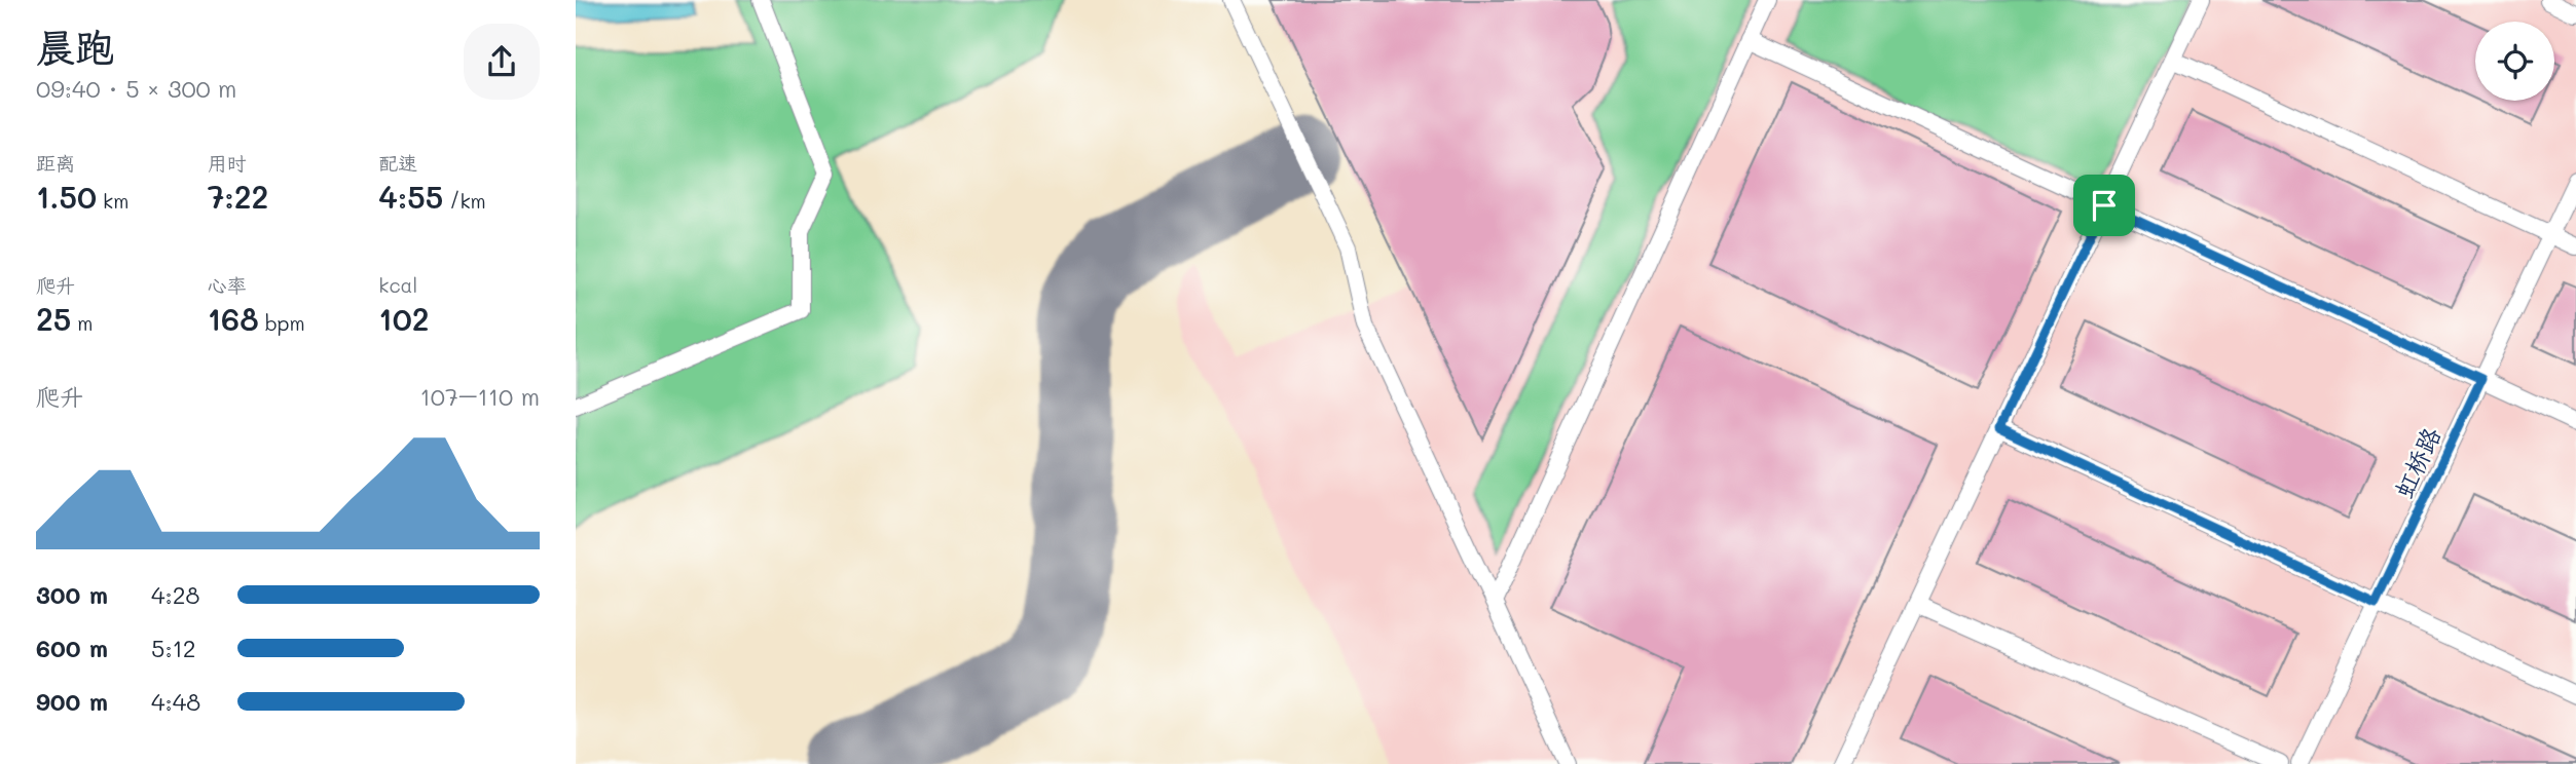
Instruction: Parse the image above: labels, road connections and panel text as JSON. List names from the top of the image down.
{
  "streets": {
    "lane": ["虹桥路"]
  },
  "page": {
    "heading": ["晨跑", "09:40 · 5 × 300 m"],
    "stats": [
      ["距离", "1.50 km"],
      ["用时", "7:22"],
      ["配速", "4:55 /km"],
      ["爬升", "25 m"],
      ["心率", "168 bpm"],
      ["kcal", "102"]
    ],
    "chart": ["爬升", "107–110 m"],
    "list": [
      {
        "name": "300 m",
        "note": "4:28"
      },
      {
        "name": "600 m",
        "note": "5:12"
      },
      {
        "name": "900 m",
        "note": "4:48"
      }
    ]
  }
}
